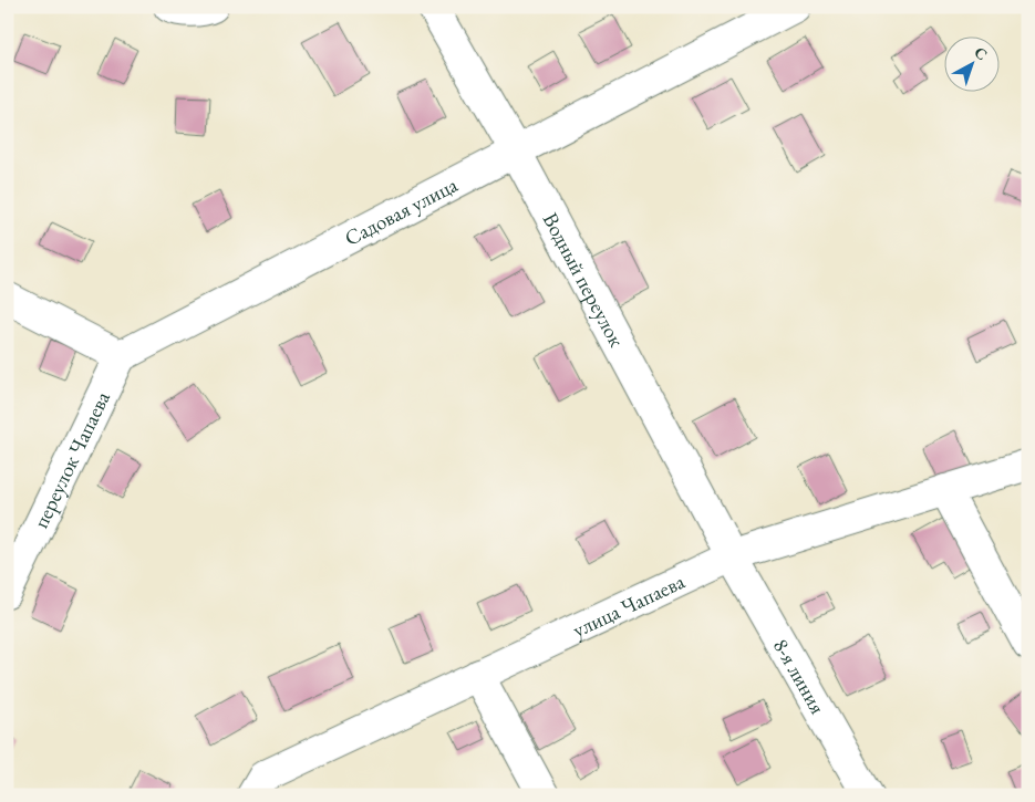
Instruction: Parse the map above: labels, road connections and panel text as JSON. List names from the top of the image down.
{
  "streets": {
    "street": [
      "Садовая улица",
      "Водный переулок",
      "переулок Чапаева",
      "улица Чапаева",
      "8-я линия"
    ]
  },
  "crossings": [
    ["Садовая улица", "Водный переулок"],
    ["Садовая улица", "переулок Чапаева"],
    ["Водный переулок", "улица Чапаева"],
    ["Водный переулок", "8-я линия"],
    ["улица Чапаева", "8-я линия"]
  ],
  "north": "top right"
}
